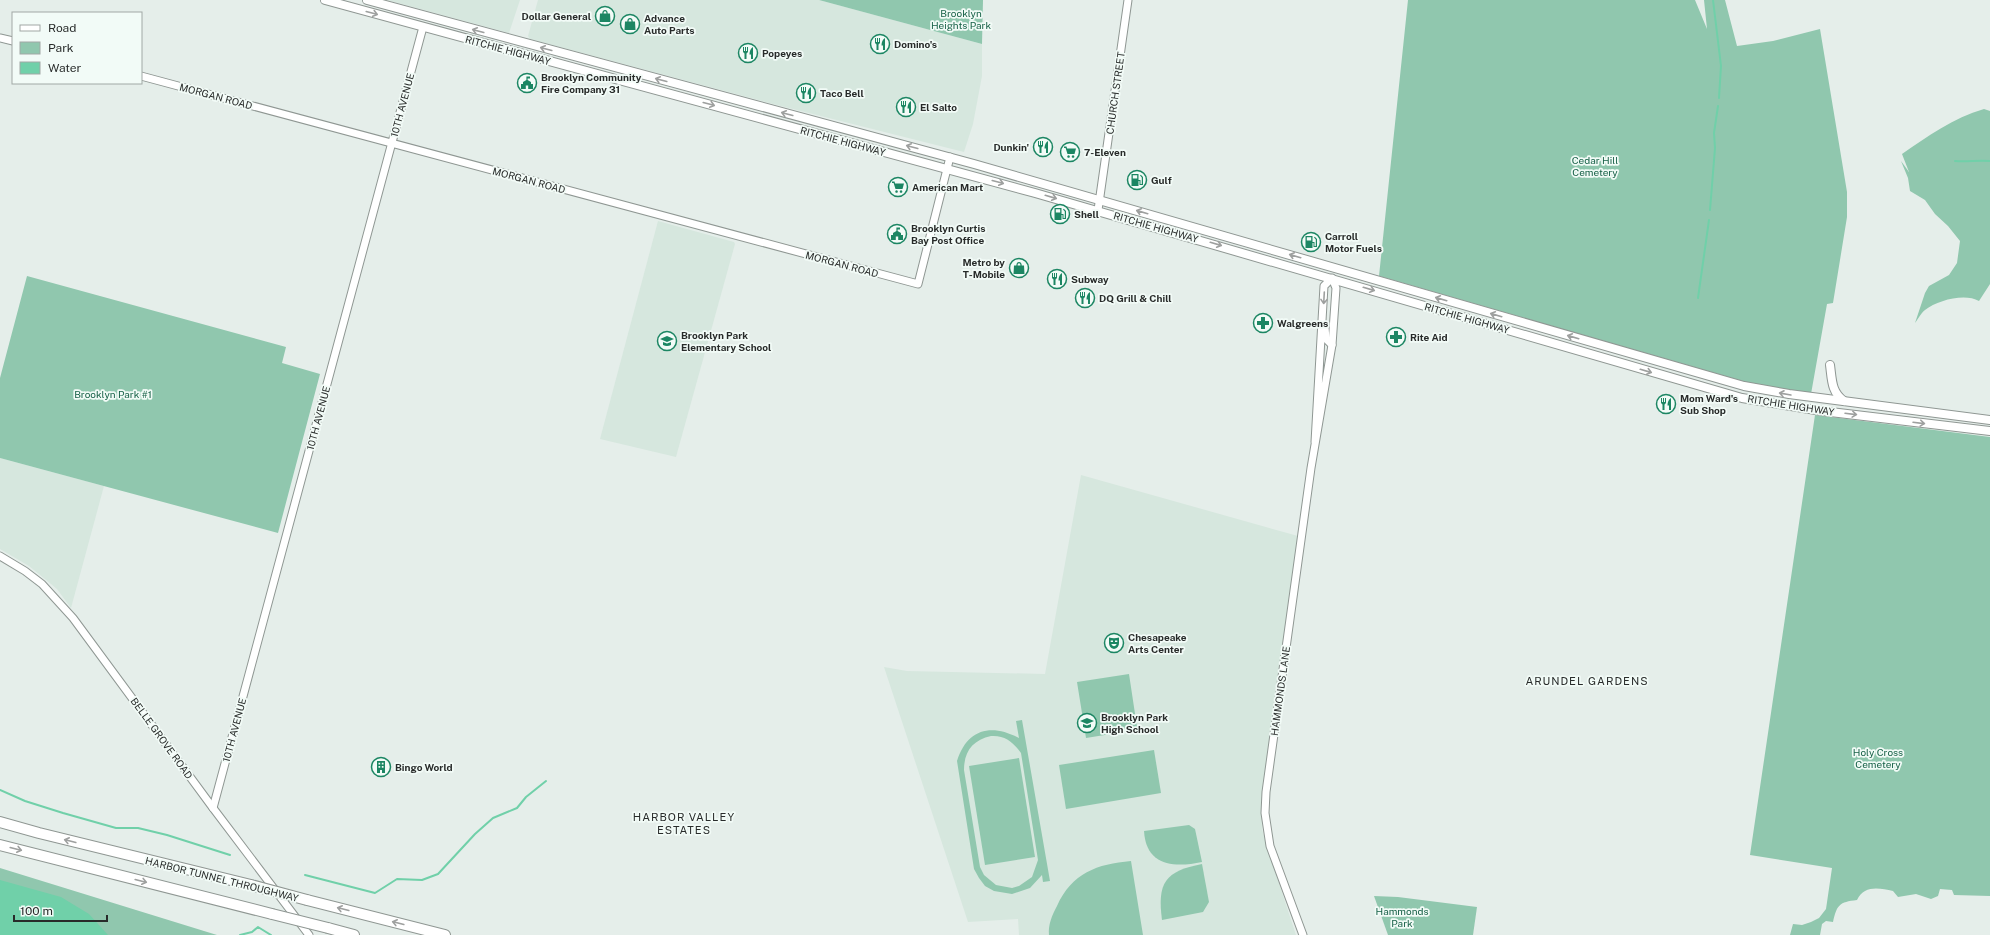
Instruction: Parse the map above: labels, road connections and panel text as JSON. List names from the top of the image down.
{
  "streets": {
    "highway": ["HARBOR TUNNEL THROUGHWAY"],
    "main road": ["RITCHIE HIGHWAY"],
    "street": [
      "CHURCH STREET",
      "MORGAN ROAD",
      "10TH AVENUE",
      "HAMMONDS LANE",
      "BELLE GROVE ROAD"
    ]
  },
  "crossings": [
    ["RITCHIE HIGHWAY", "CHURCH STREET"],
    ["RITCHIE HIGHWAY", "MORGAN ROAD"],
    ["RITCHIE HIGHWAY", "10TH AVENUE"],
    ["RITCHIE HIGHWAY", "HAMMONDS LANE"],
    ["MORGAN ROAD", "10TH AVENUE"],
    ["10TH AVENUE", "BELLE GROVE ROAD"]
  ],
  "districts": ["ARUNDEL GARDENS", "HARBOR VALLEY ESTATES"],
  "parks": [
    "Brooklyn Heights Park",
    "Cedar Hill Cemetery",
    "Brooklyn Park #1",
    "Holy Cross Cemetery",
    "Hammonds Park"
  ],
  "places": {
    "shop": ["Dollar General", "Advance Auto Parts", "Metro by T-Mobile"],
    "restaurant": [
      "Domino's",
      "Popeyes",
      "Taco Bell",
      "El Salto",
      "Dunkin'",
      "Subway",
      "DQ Grill & Chill",
      "Mom Ward's Sub Shop"
    ],
    "public building": ["Brooklyn Community Fire Company 31", "Brooklyn Curtis Bay Post Office"],
    "supermarket": ["7-Eleven", "American Mart"],
    "fuel station": ["Gulf", "Shell", "Carroll Motor Fuels"],
    "pharmacy": ["Walgreens", "Rite Aid"],
    "school or university": ["Brooklyn Park Elementary School", "Brooklyn Park High School"],
    "theatre": ["Chesapeake Arts Center"],
    "building": ["Bingo World"]
  },
  "legend": ["Road", "Park", "Water"],
  "scale_bar": "100 m"
}
